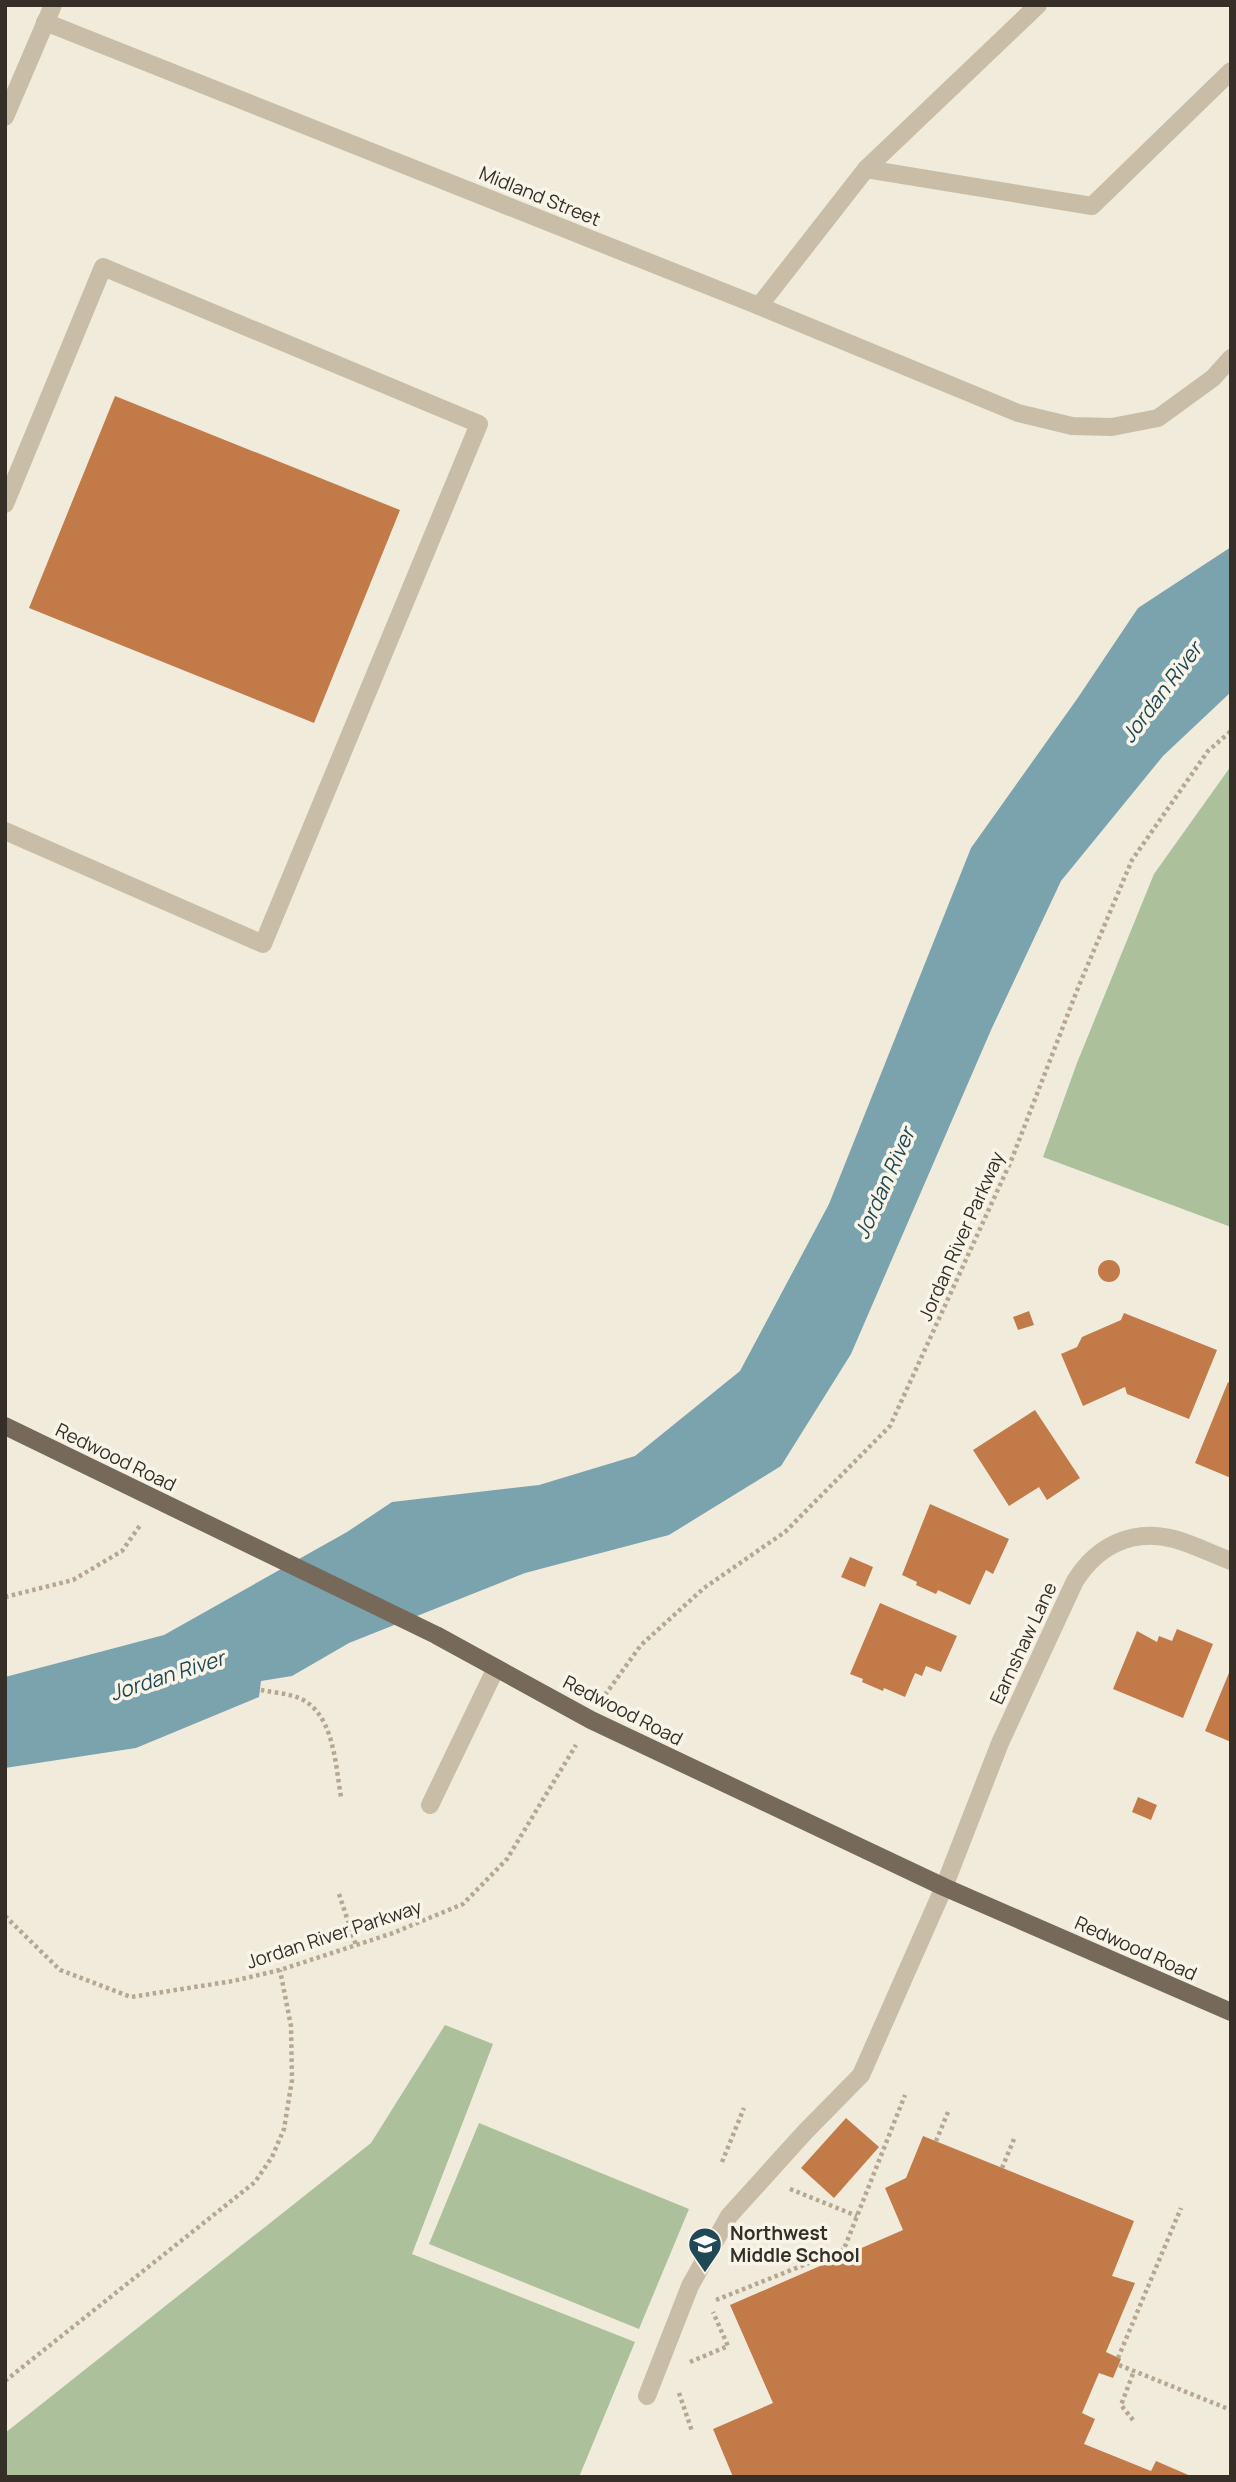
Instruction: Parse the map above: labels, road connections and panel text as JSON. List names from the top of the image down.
{
  "streets": {
    "main road": ["Redwood Road"],
    "street": ["Midland Street", "Earnshaw Lane"],
    "path": ["Jordan River Parkway"]
  },
  "crossings": [
    ["Redwood Road", "Earnshaw Lane"]
  ],
  "water": ["Jordan River"],
  "places": {
    "school or university": ["Northwest Middle School"]
  }
}
